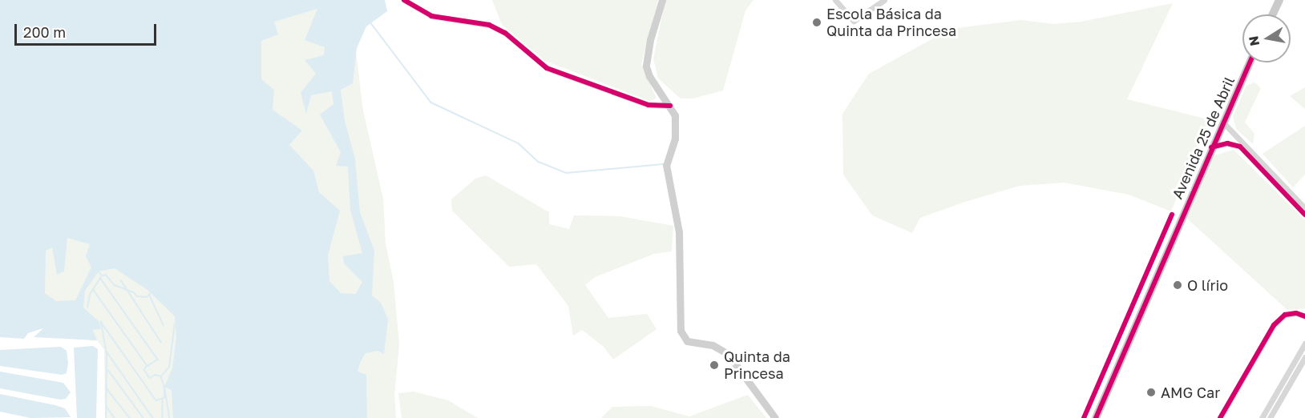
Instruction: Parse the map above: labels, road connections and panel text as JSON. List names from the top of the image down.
{
  "streets": {
    "main road": ["Avenida 25 de Abril"]
  },
  "places": [
    "Escola Básica da Quinta da Princesa",
    "O lírio",
    "Quinta da Princesa",
    "AMG Car"
  ],
  "scale_bar": "200 m",
  "north": "left"
}
